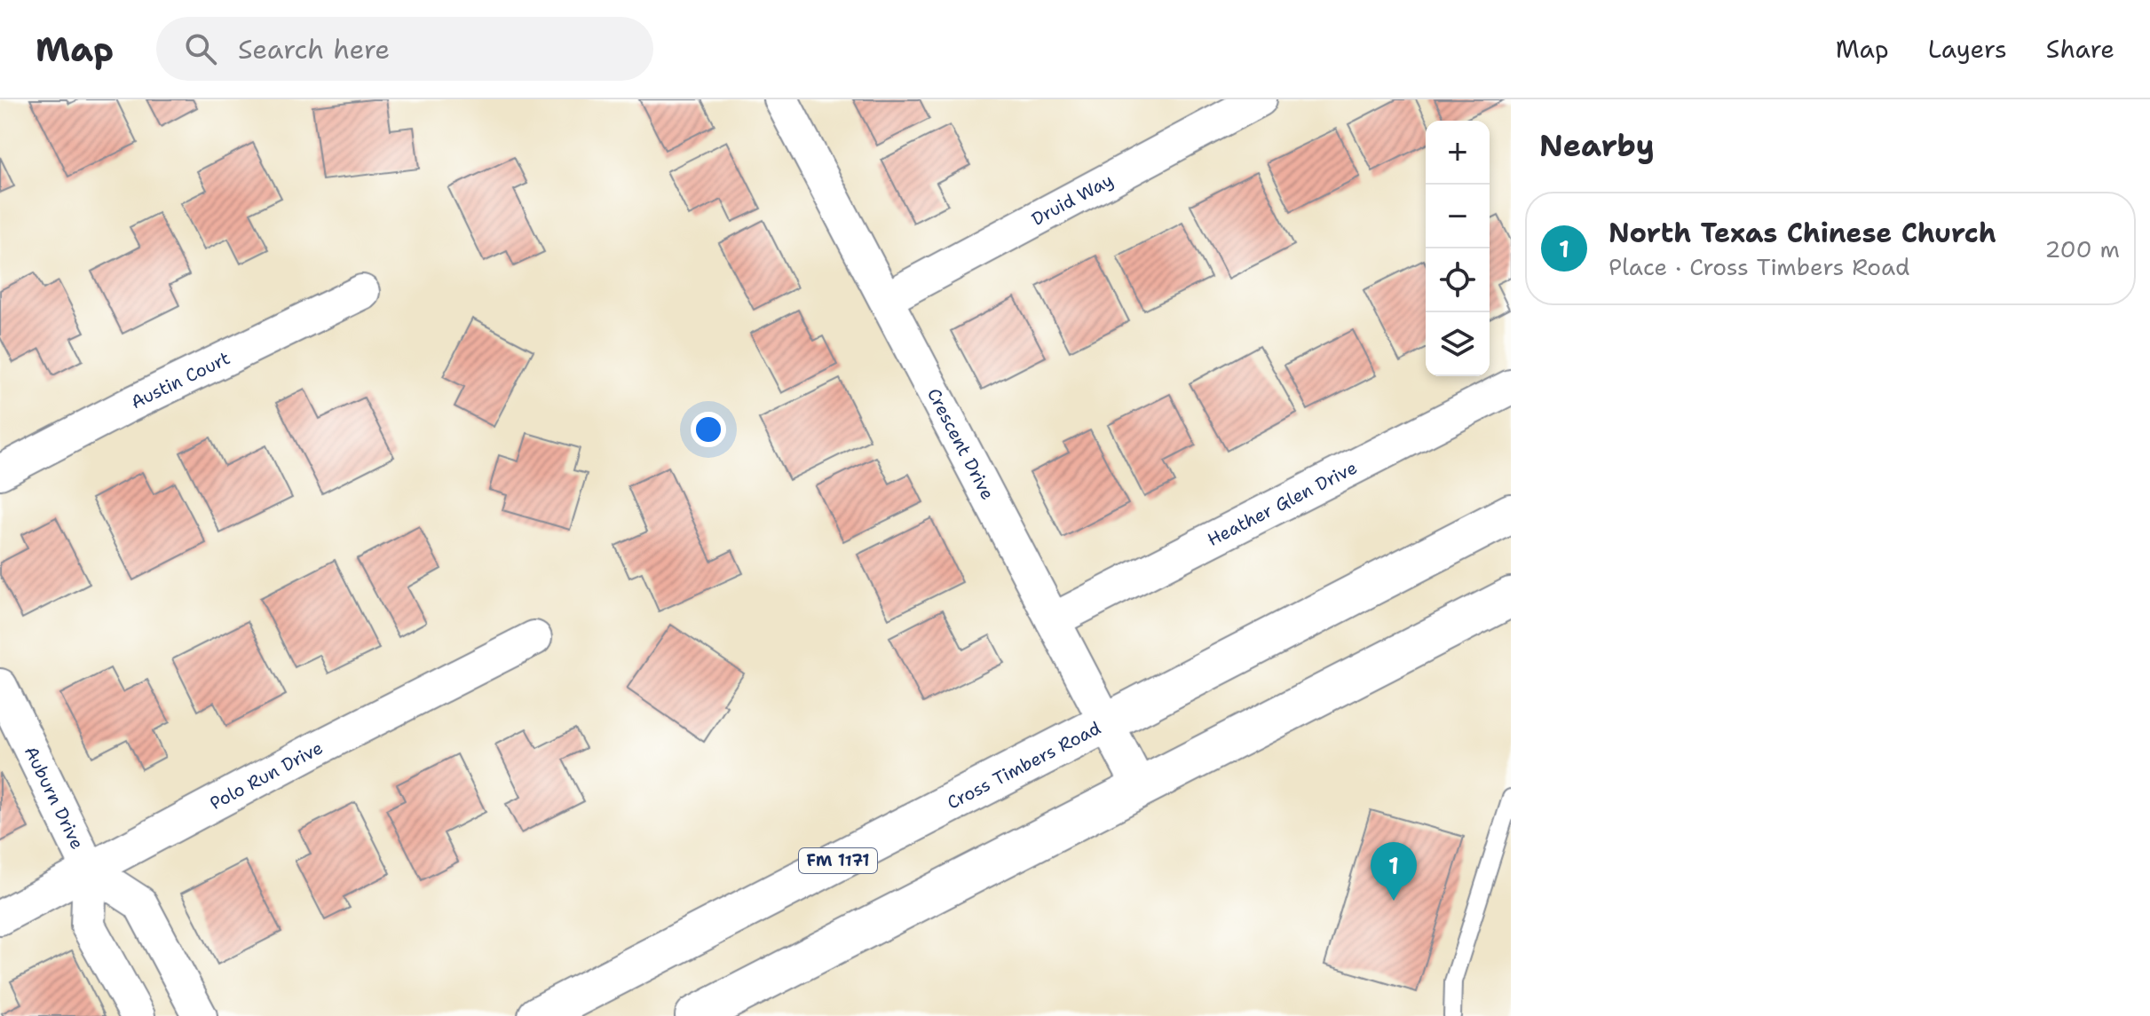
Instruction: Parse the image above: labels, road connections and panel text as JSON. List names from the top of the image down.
{
  "streets": {
    "main road": ["Cross Timbers Road", "FM 1171"],
    "street": [
      "Druid Way",
      "Austin Court",
      "Crescent Drive",
      "Heather Glen Drive",
      "Polo Run Drive",
      "Auburn Drive"
    ]
  },
  "crossings": [
    ["Druid Way", "Crescent Drive"],
    ["Crescent Drive", "Heather Glen Drive"],
    ["Crescent Drive", "Cross Timbers Road"],
    ["Polo Run Drive", "Auburn Drive"]
  ],
  "page": {
    "header": "Map",
    "search": "Search here",
    "nav": ["Map", "Layers", "Share"],
    "heading": "Nearby",
    "map_buttons": ["+", "−"],
    "list": [
      {
        "mark": "1",
        "name": "North Texas Chinese Church",
        "note": "Place · Cross Timbers Road",
        "value": "200 m"
      }
    ],
    "pins": "1"
  }
}
